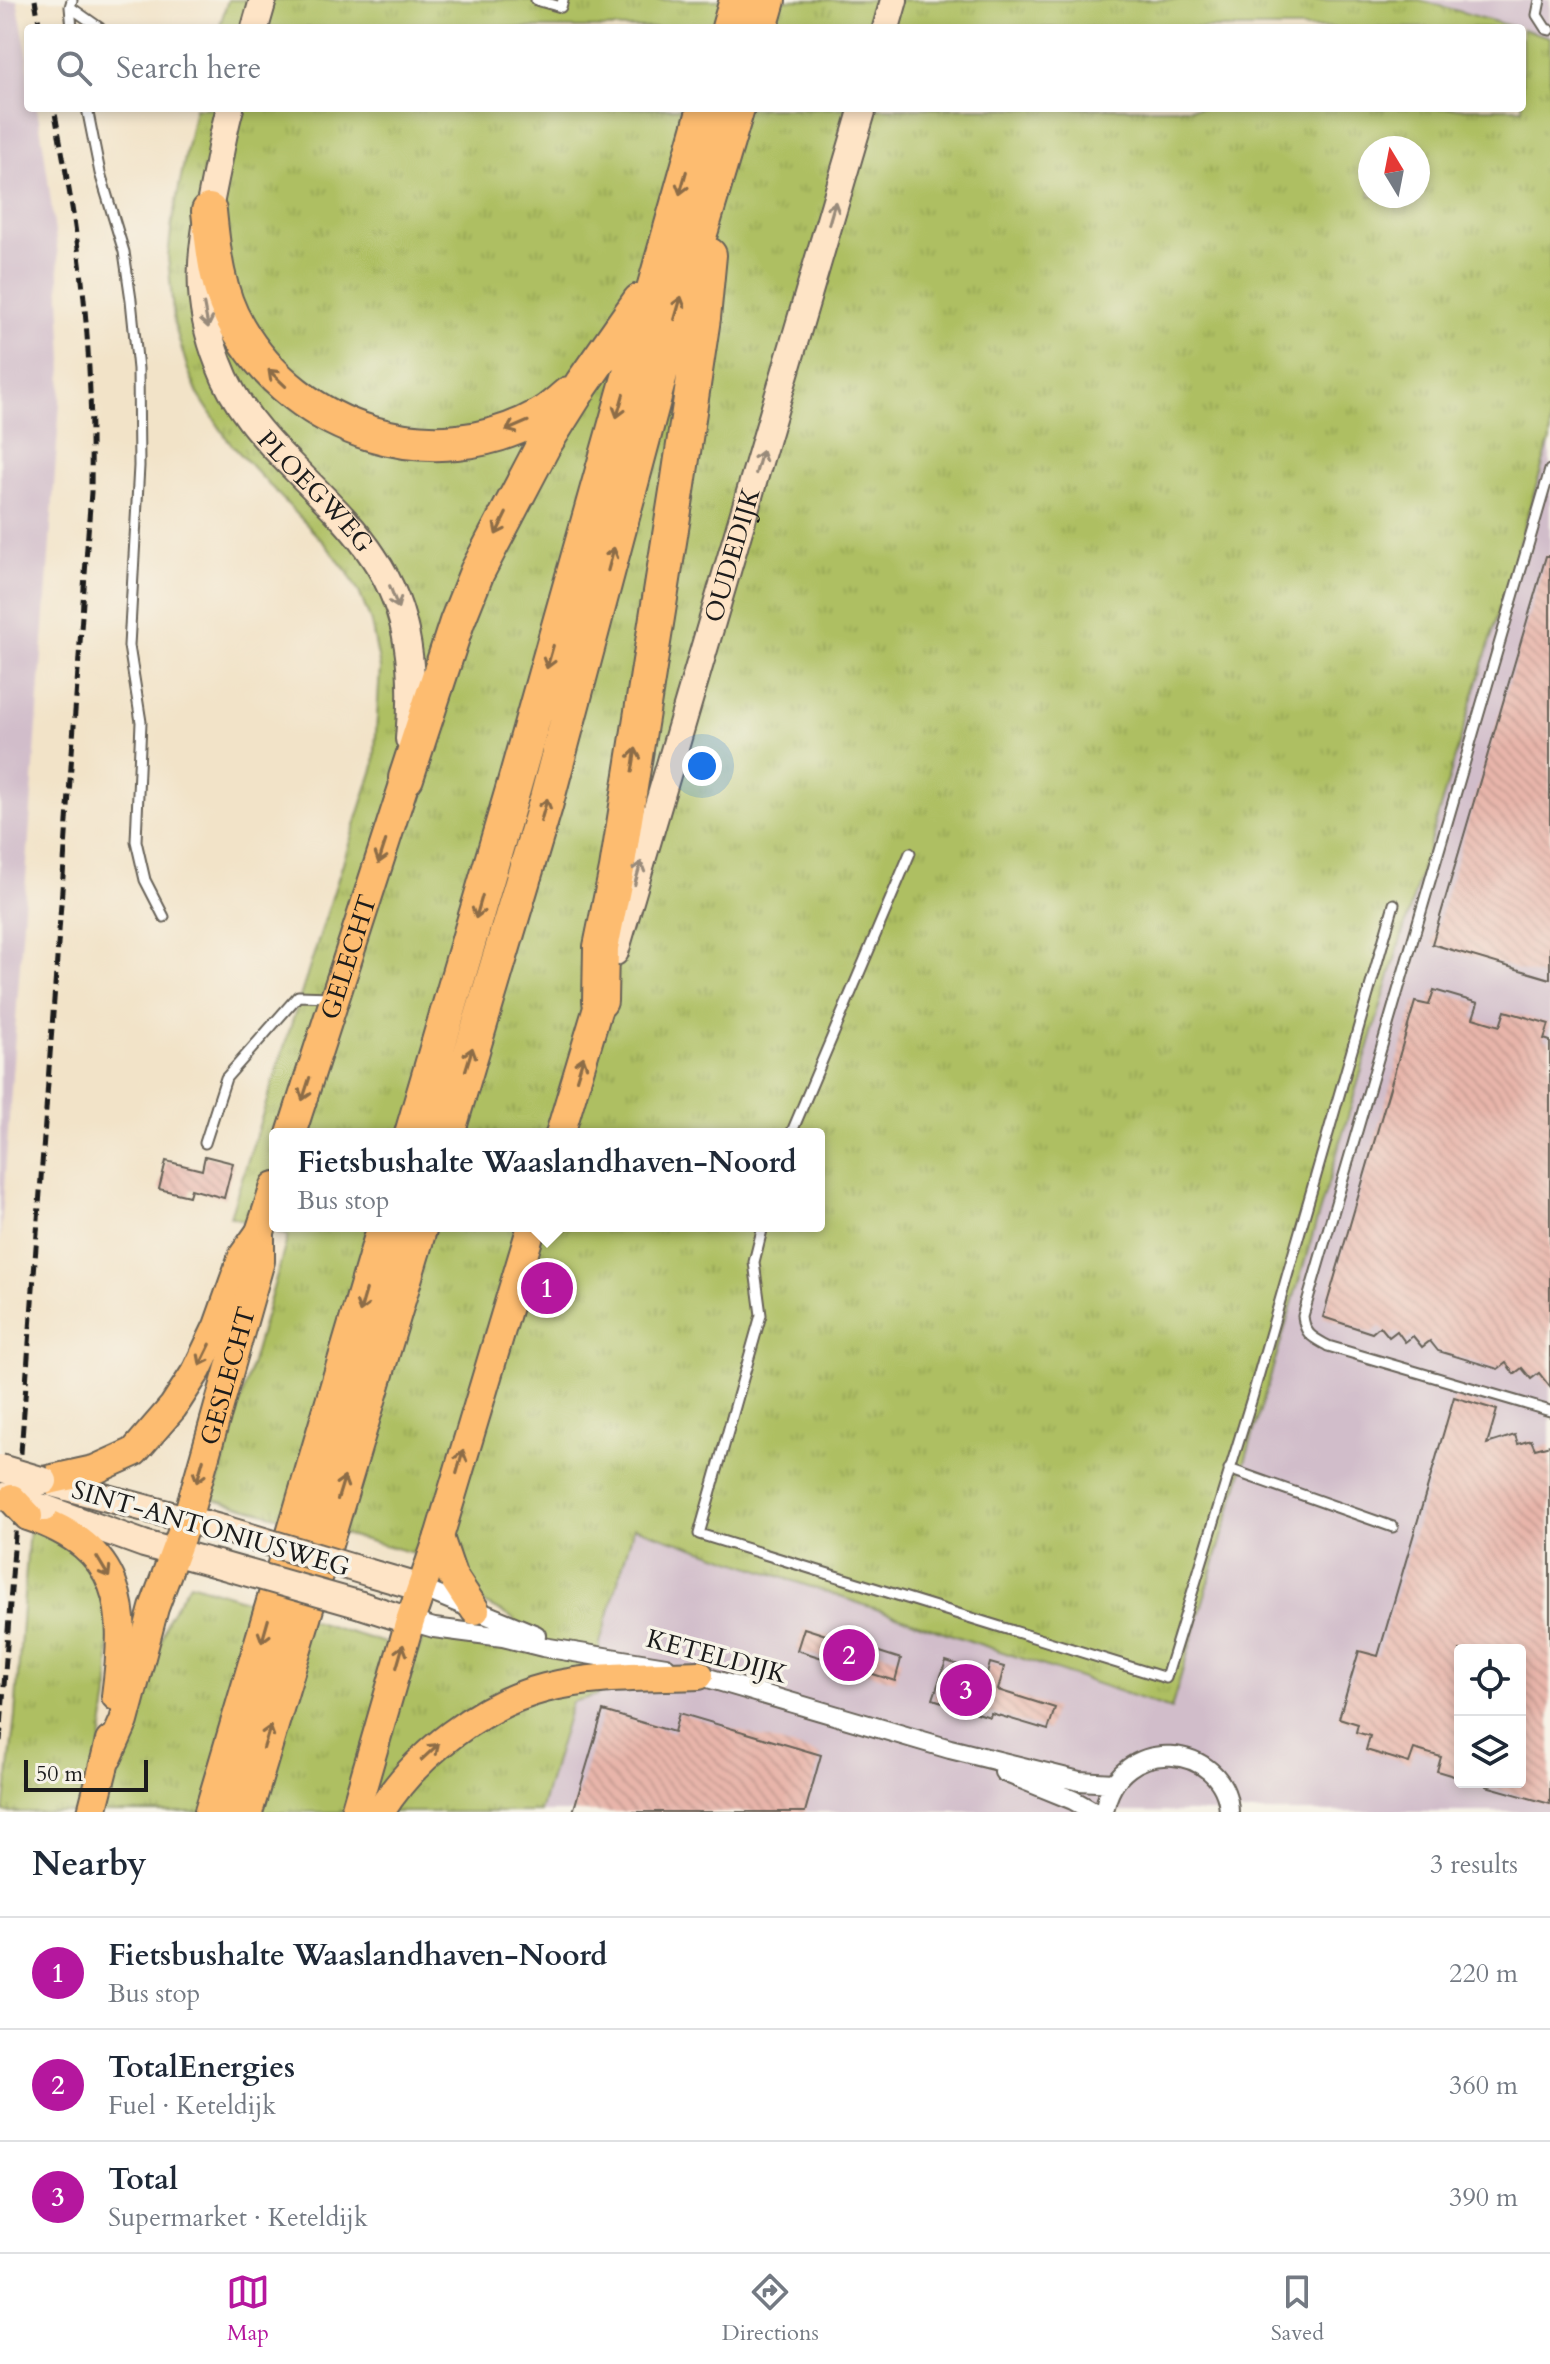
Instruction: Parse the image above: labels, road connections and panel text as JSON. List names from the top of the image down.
{
  "streets": {
    "main road": ["GELECHT", "GESLECHT"],
    "street": [
      "PLOEGWEG",
      "OUDEDIJK",
      "SINT-ANTONIUSWEG",
      "KETELDIJK"
    ]
  },
  "crossings": [
    ["PLOEGWEG", "GELECHT"],
    ["GESLECHT", "SINT-ANTONIUSWEG"],
    ["SINT-ANTONIUSWEG", "KETELDIJK"]
  ],
  "one_way": ["PLOEGWEG", "OUDEDIJK", "GELECHT"],
  "scale_bar": "50 m",
  "north": "top",
  "page": {
    "search": "Search here",
    "popup": ["Fietsbushalte Waaslandhaven-Noord", "Bus stop"],
    "pins": ["1", "2", "3"],
    "scale": "50 m",
    "heading": ["Nearby", "3 results"],
    "list": [
      {
        "mark": "1",
        "name": "Fietsbushalte Waaslandhaven-Noord",
        "note": "Bus stop",
        "value": "220 m"
      },
      {
        "mark": "2",
        "name": "TotalEnergies",
        "note": "Fuel · Keteldijk",
        "value": "360 m"
      },
      {
        "mark": "3",
        "name": "Total",
        "note": "Supermarket · Keteldijk",
        "value": "390 m"
      }
    ],
    "nav": ["Map", "Directions", "Saved"]
  }
}
